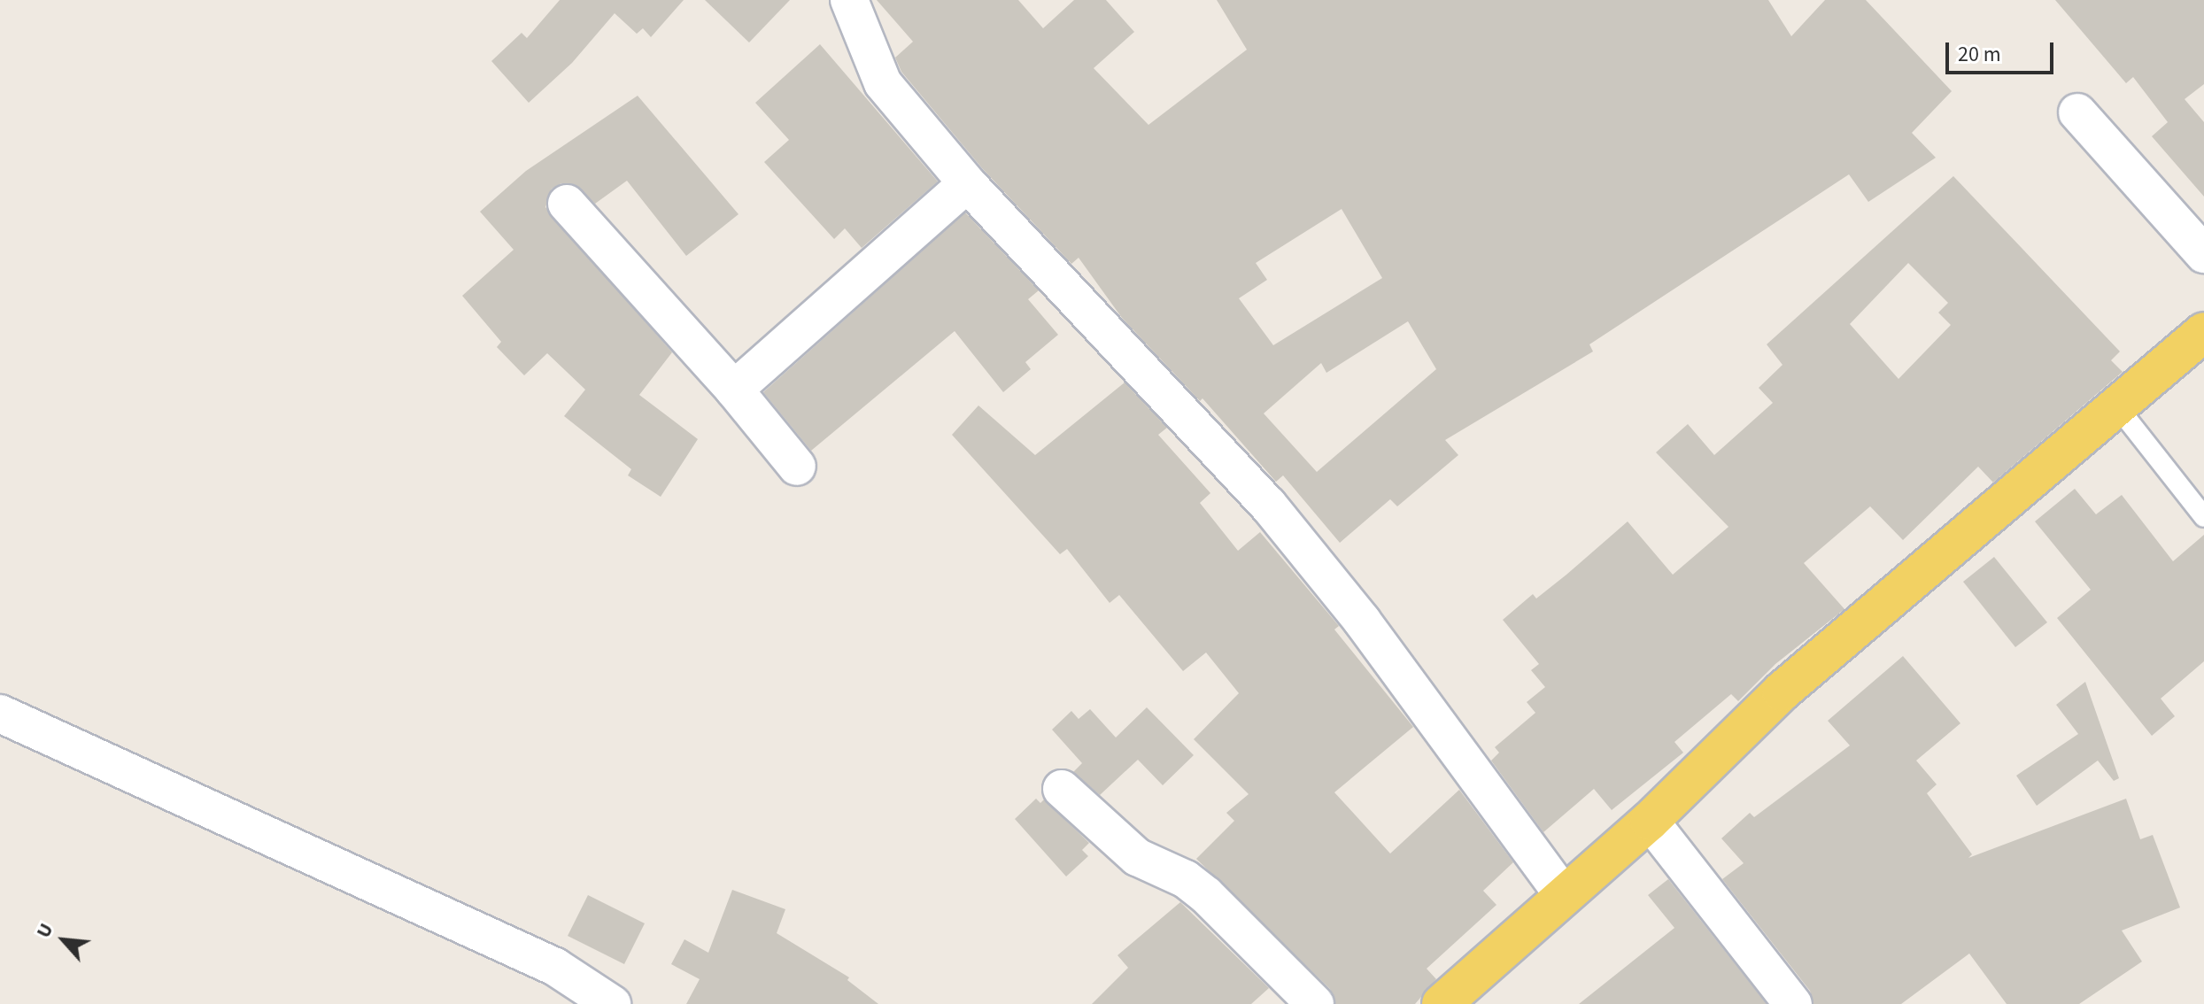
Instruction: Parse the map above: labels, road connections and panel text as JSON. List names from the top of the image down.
{
  "scale_bar": "20 m",
  "north": "top left"
}
